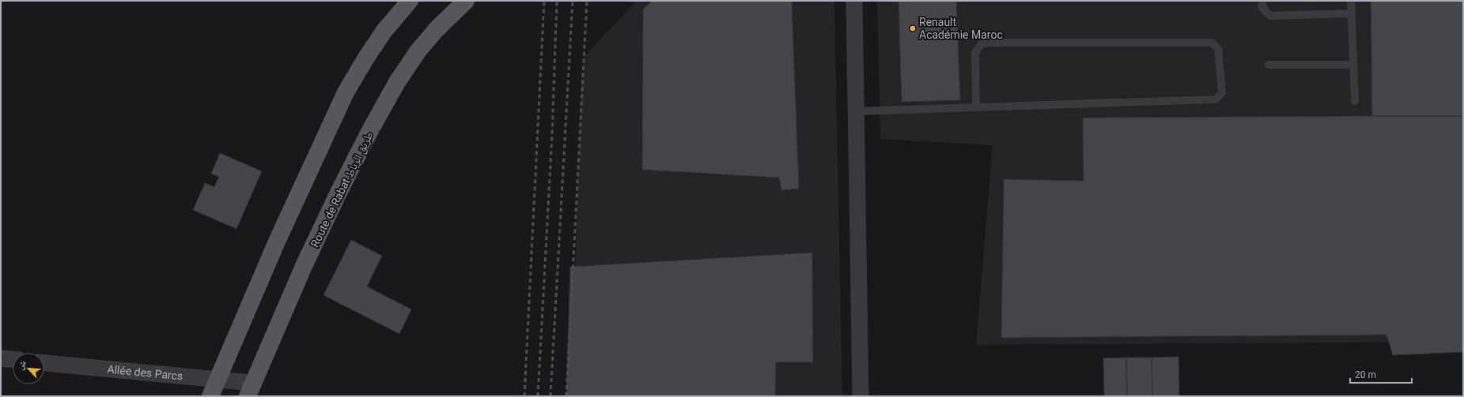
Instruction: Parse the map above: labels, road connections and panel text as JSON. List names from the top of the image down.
{
  "streets": {
    "main road": ["Route de Rabat طريق الرباط"],
    "street": ["Allée des Parcs"]
  },
  "crossings": [
    ["Route de Rabat طريق الرباط", "Allée des Parcs"]
  ],
  "places": ["Renault Académie Maroc"],
  "scale_bar": "20 m",
  "north": "top left"
}
